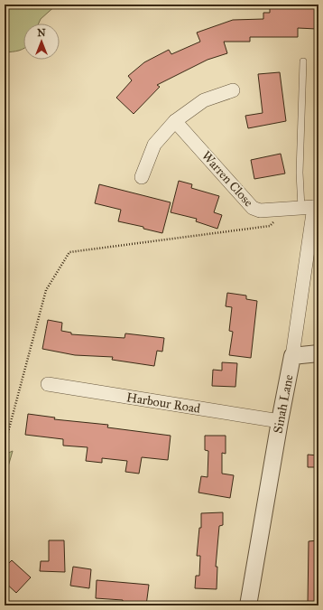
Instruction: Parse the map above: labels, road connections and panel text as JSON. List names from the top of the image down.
{
  "streets": {
    "street": ["Warren Close", "Harbour Road", "Sinah Lane"]
  },
  "crossings": [
    ["Warren Close", "Sinah Lane"],
    ["Harbour Road", "Sinah Lane"]
  ],
  "north": "top"
}
